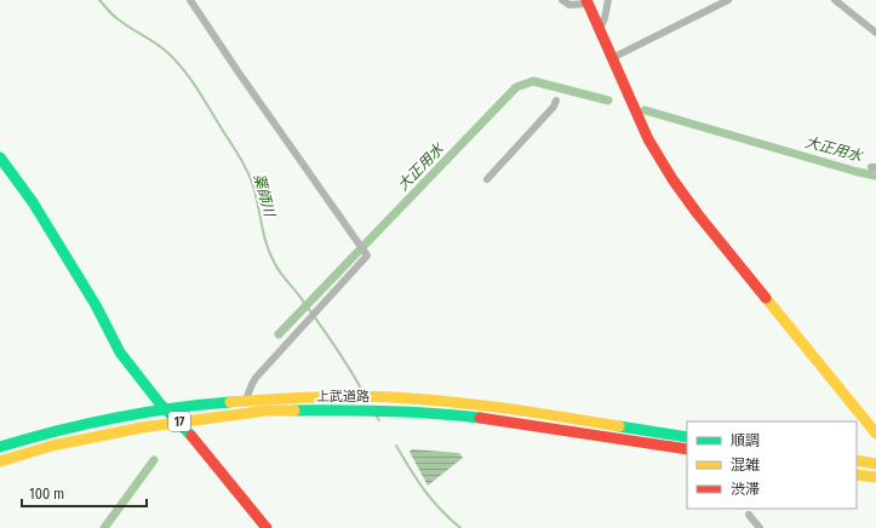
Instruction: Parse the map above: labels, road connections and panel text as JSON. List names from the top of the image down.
{
  "streets": {
    "main road": ["上武道路", "17"]
  },
  "water": ["大正用水", "薬師川"],
  "legend": ["順調", "混雑", "渋滞"],
  "scale_bar": "100 m"
}
